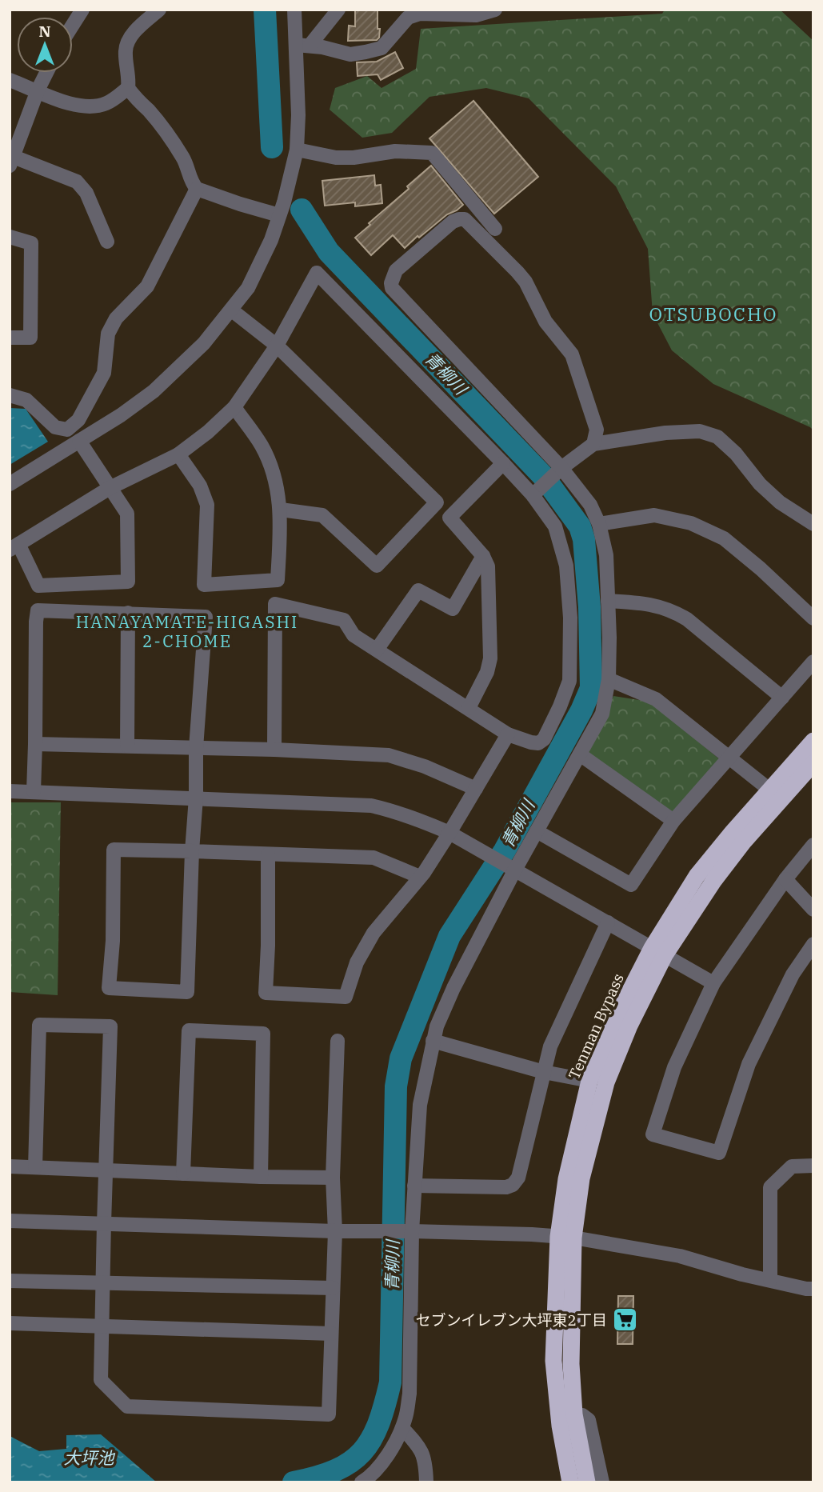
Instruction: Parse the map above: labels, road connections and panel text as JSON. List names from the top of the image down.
{
  "streets": {
    "highway": ["Tenman Bypass"]
  },
  "districts": ["OTSUBOCHO", "HANAYAMATE-HIGASHI 2-CHOME"],
  "water": ["青柳川", "大坪池"],
  "places": {
    "supermarket": ["セブンイレブン大坪東2丁目"]
  },
  "north": "top"
}
